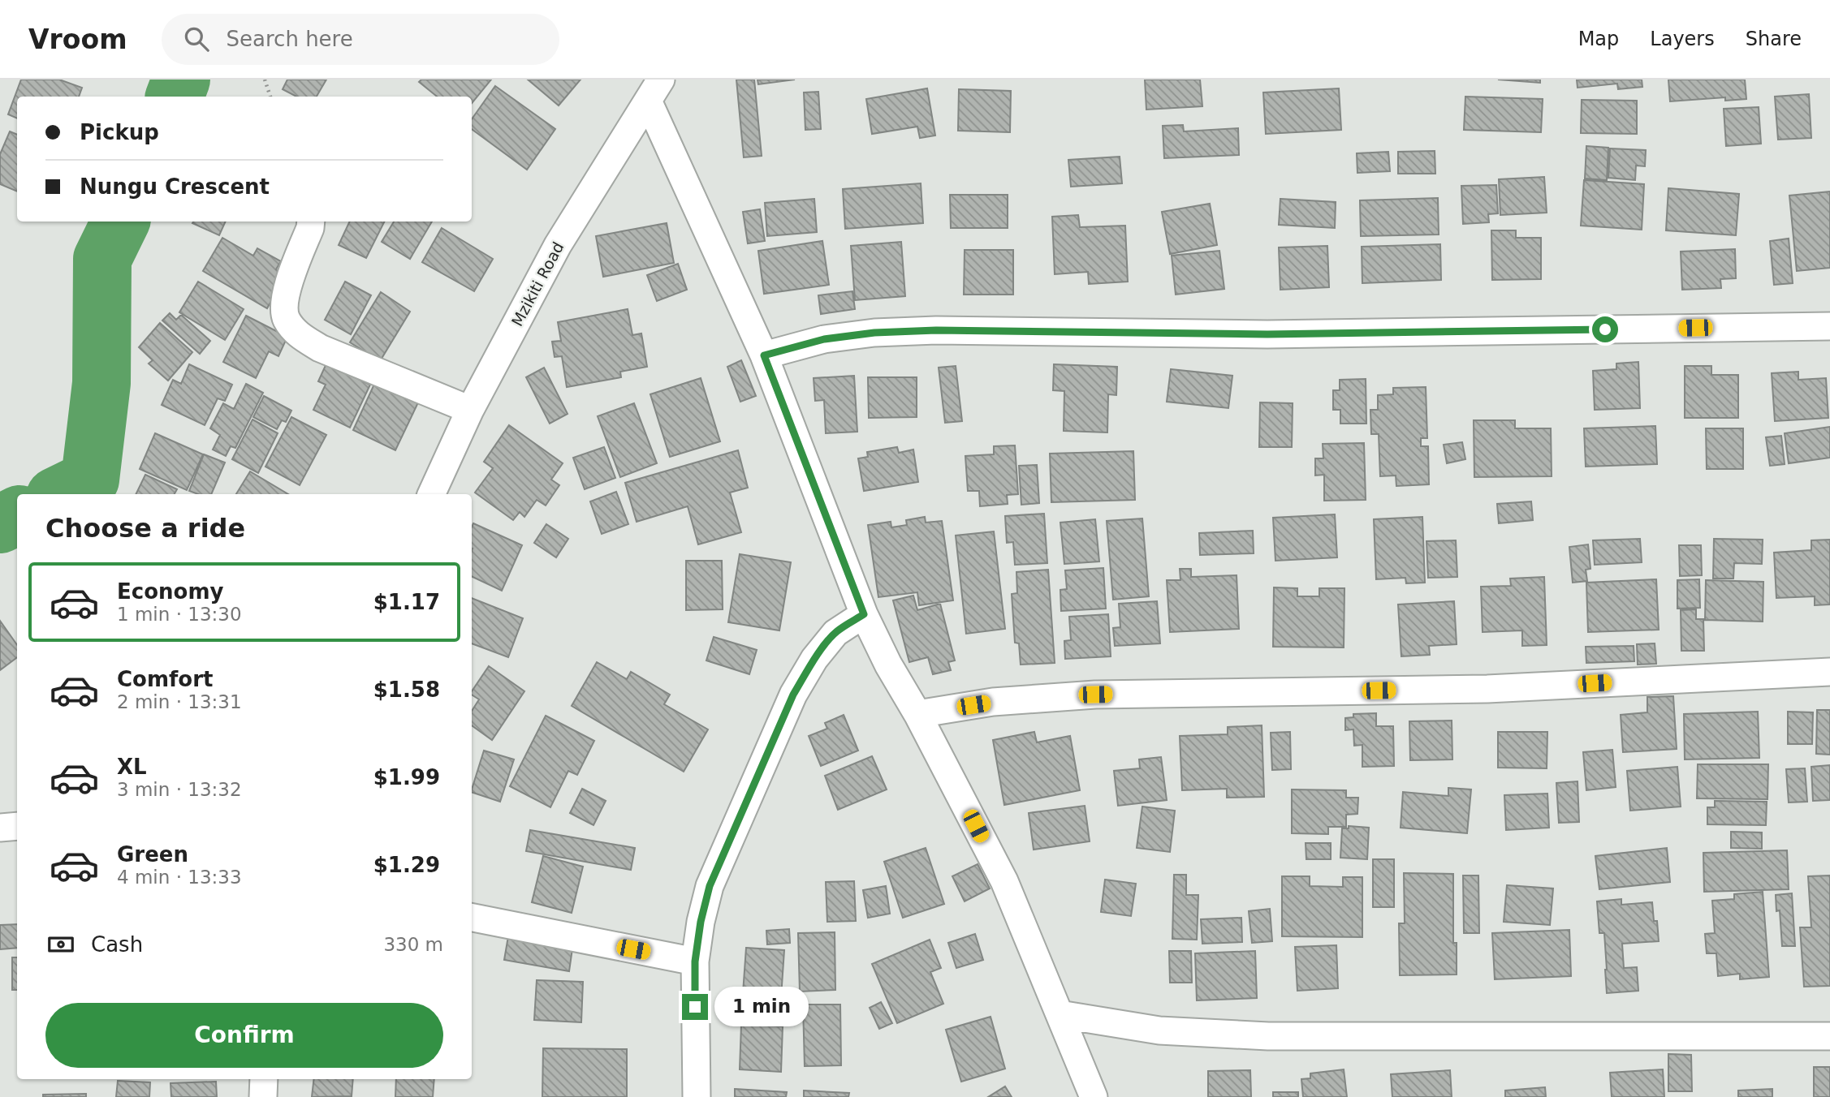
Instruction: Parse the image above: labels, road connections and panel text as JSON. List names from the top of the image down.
{
  "streets": {
    "street": ["Mzikiti Road"]
  },
  "page": {
    "header": "Vroom",
    "search": "Search here",
    "nav": ["Map", "Layers", "Share"],
    "banner": ["Pickup", "Nungu Crescent"],
    "heading": "Choose a ride",
    "list": [
      {
        "name": "Economy",
        "note": "1 min · 13:30",
        "value": "$1.17"
      },
      {
        "name": "Comfort",
        "note": "2 min · 13:31",
        "value": "$1.58"
      },
      {
        "name": "XL",
        "note": "3 min · 13:32",
        "value": "$1.99"
      },
      {
        "name": "Green",
        "note": "4 min · 13:33",
        "value": "$1.29"
      }
    ],
    "pay": ["Cash", "330 m"],
    "bubble": "1 min",
    "buttons": "Confirm"
  }
}
